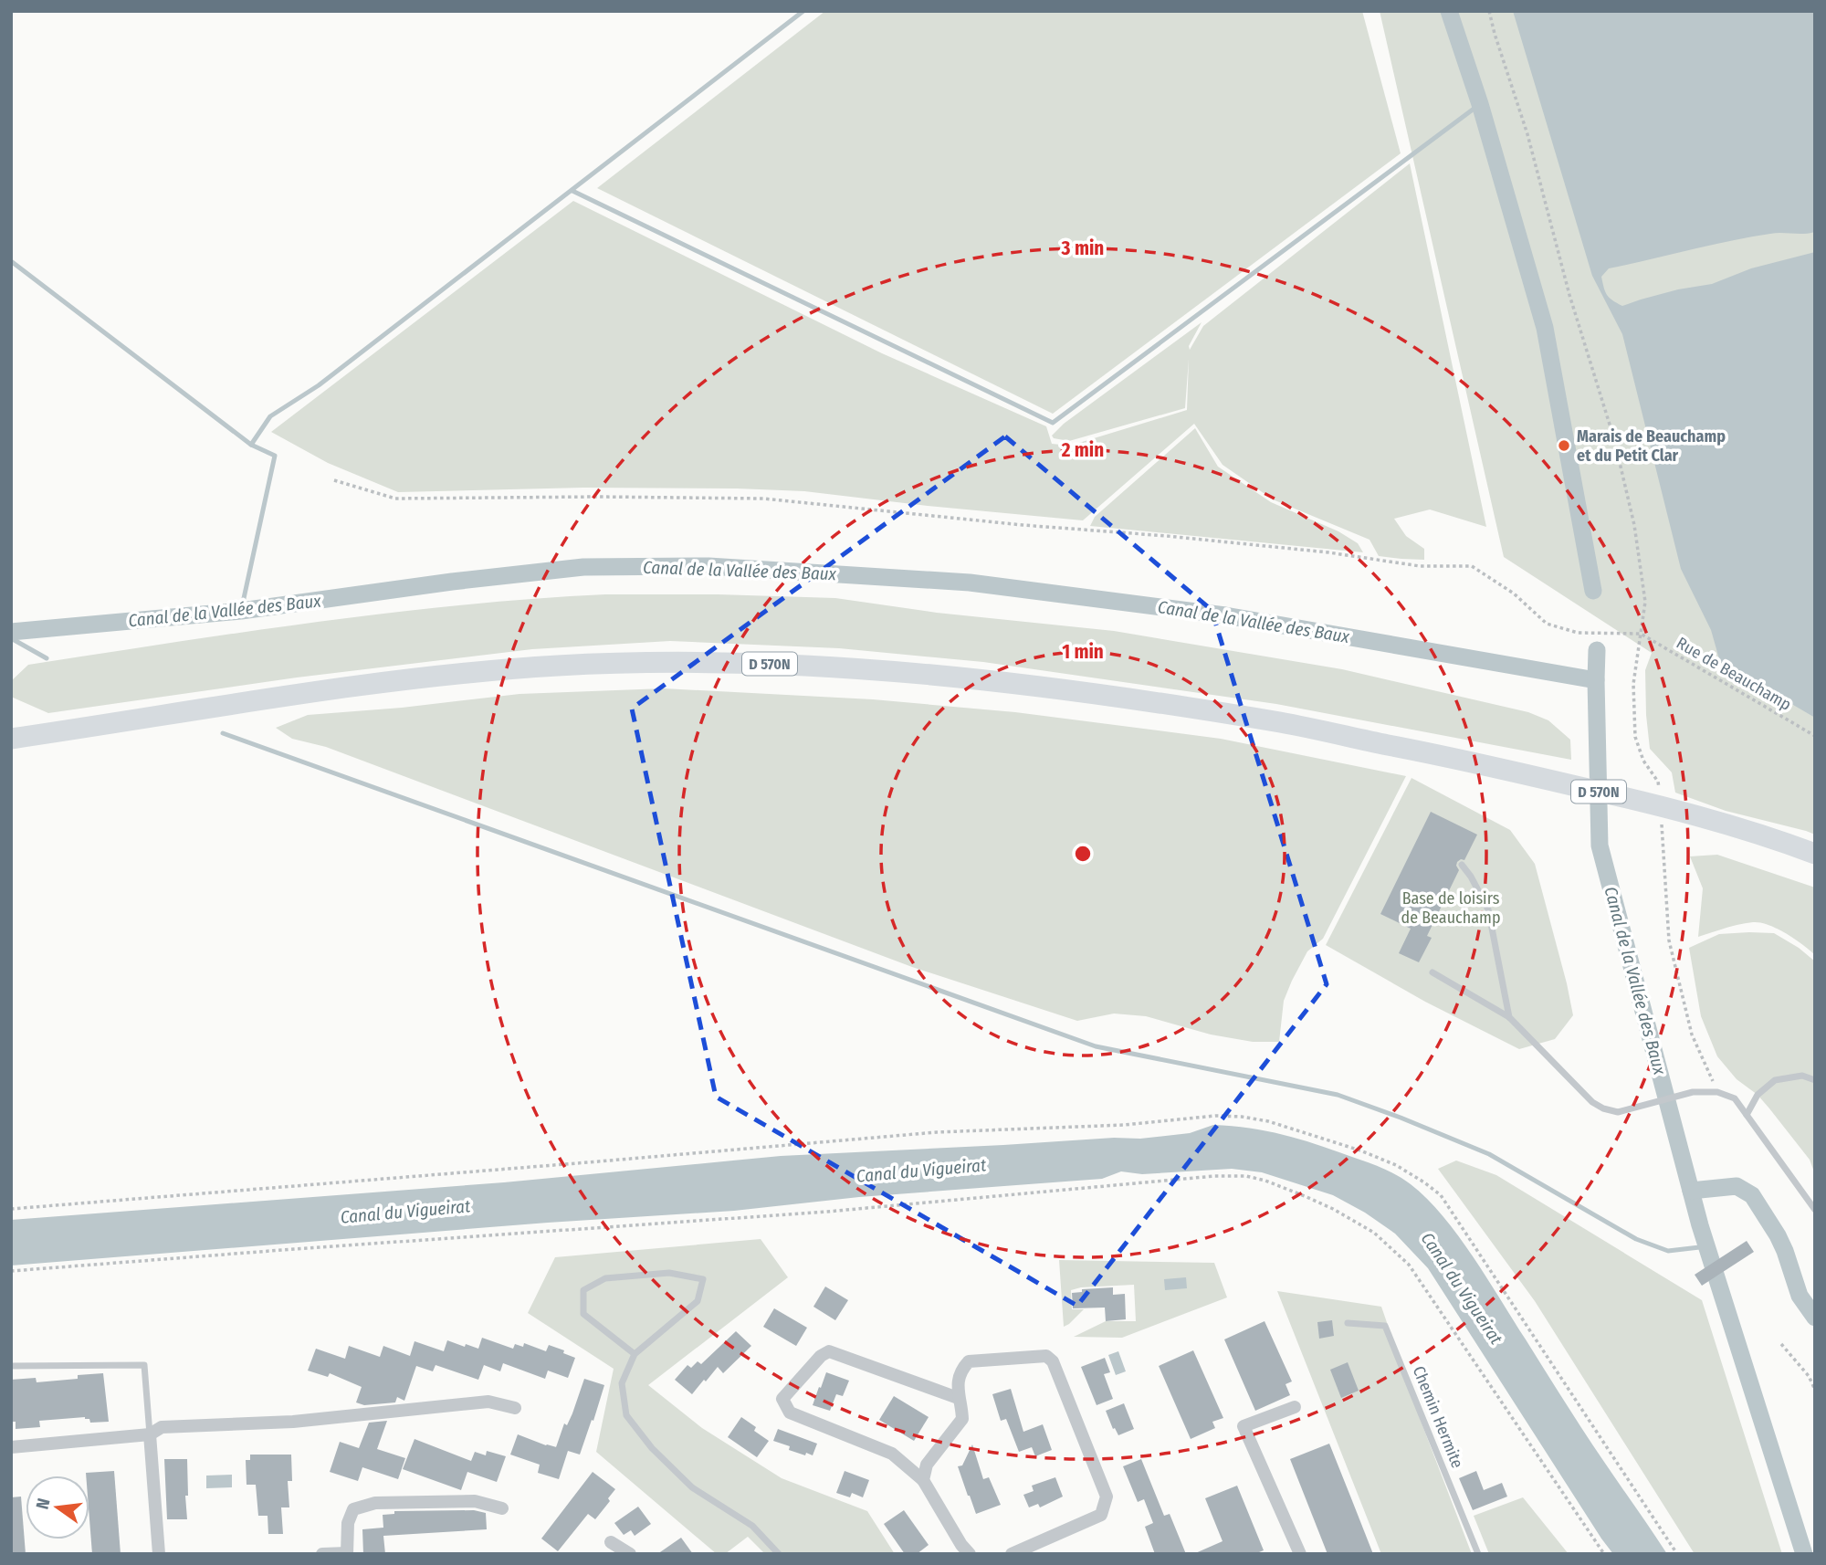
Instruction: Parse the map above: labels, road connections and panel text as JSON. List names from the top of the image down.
{
  "streets": {
    "main road": ["D 570N"],
    "lane": ["Chemin Hermite"],
    "path": ["Rue de Beauchamp"]
  },
  "water": ["Canal de la Vallée des Baux", "Canal du Vigueirat"],
  "parks": ["Base de loisirs de Beauchamp"],
  "places": ["Marais de Beauchamp et du Petit Clar"],
  "north": "left",
  "rings": ["3 min", "2 min", "1 min"]
}
